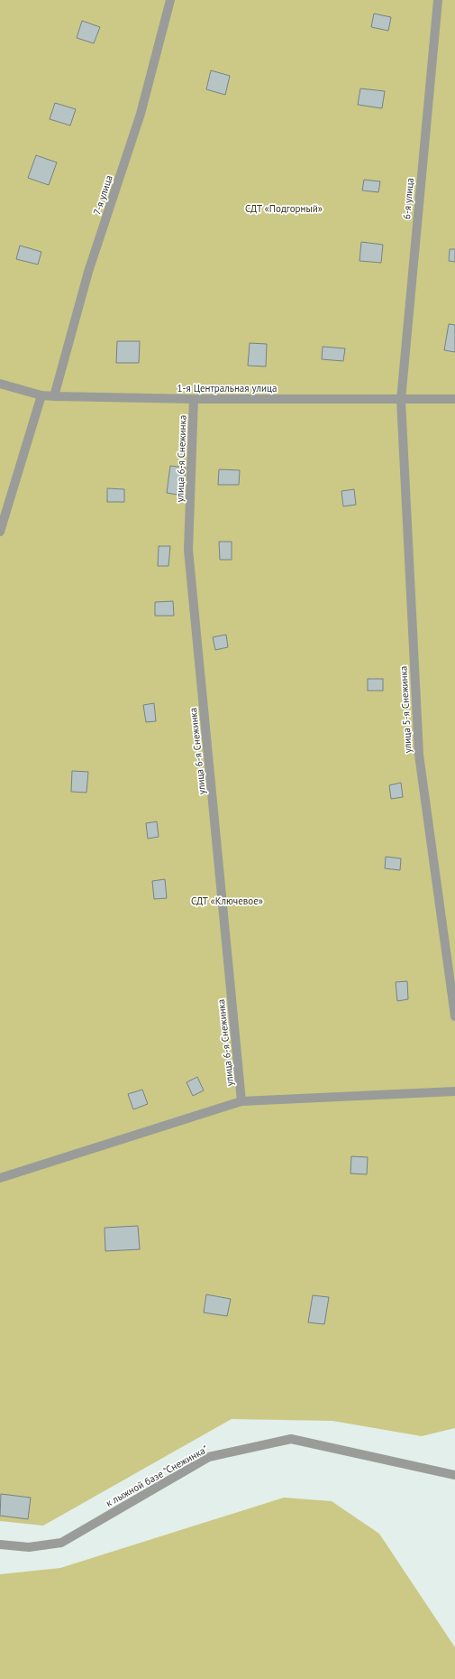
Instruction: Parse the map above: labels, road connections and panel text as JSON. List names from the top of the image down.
{
  "streets": {
    "street": [
      "7-я улица",
      "6-я улица",
      "1-я Центральная улица",
      "улица 6-я Снежинка",
      "улица 5-я Снежинка",
      "к лыжной базе \"Снежинка\""
    ]
  },
  "crossings": [
    ["7-я улица", "1-я Центральная улица"],
    ["6-я улица", "1-я Центральная улица"],
    ["6-я улица", "улица 5-я Снежинка"],
    ["1-я Центральная улица", "улица 6-я Снежинка"],
    ["1-я Центральная улица", "улица 5-я Снежинка"]
  ],
  "parks": ["СДТ «Подгорный»", "СДТ «Ключевое»"]
}
